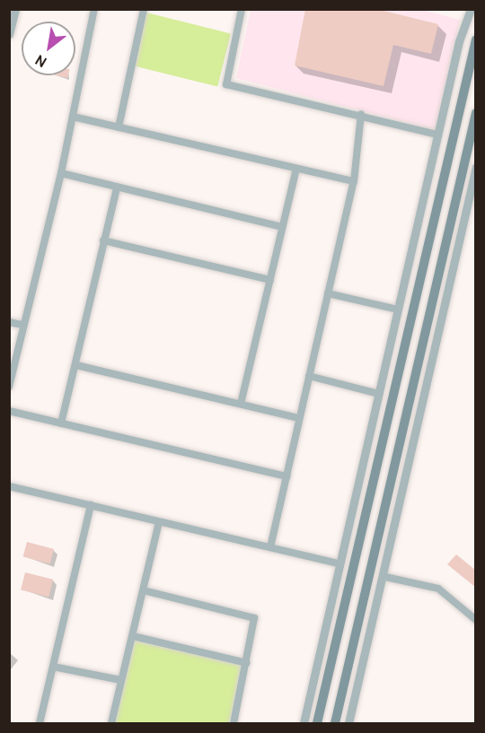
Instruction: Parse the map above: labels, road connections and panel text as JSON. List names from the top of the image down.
{
  "north": "bottom left"
}
